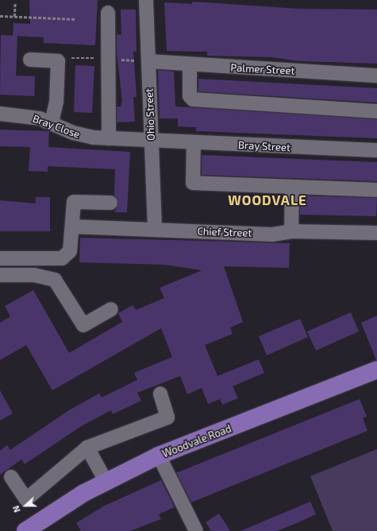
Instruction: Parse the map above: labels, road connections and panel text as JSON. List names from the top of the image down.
{
  "streets": {
    "main road": ["Woodvale Road"],
    "street": [
      "Palmer Street",
      "Ohio Street",
      "Bray Close",
      "Bray Street",
      "Chief Street"
    ]
  },
  "crossings": [
    ["Palmer Street", "Ohio Street"],
    ["Ohio Street", "Bray Close"],
    ["Ohio Street", "Bray Street"],
    ["Ohio Street", "Chief Street"],
    ["Bray Close", "Bray Street"]
  ],
  "districts": ["WOODVALE"],
  "north": "left"
}
